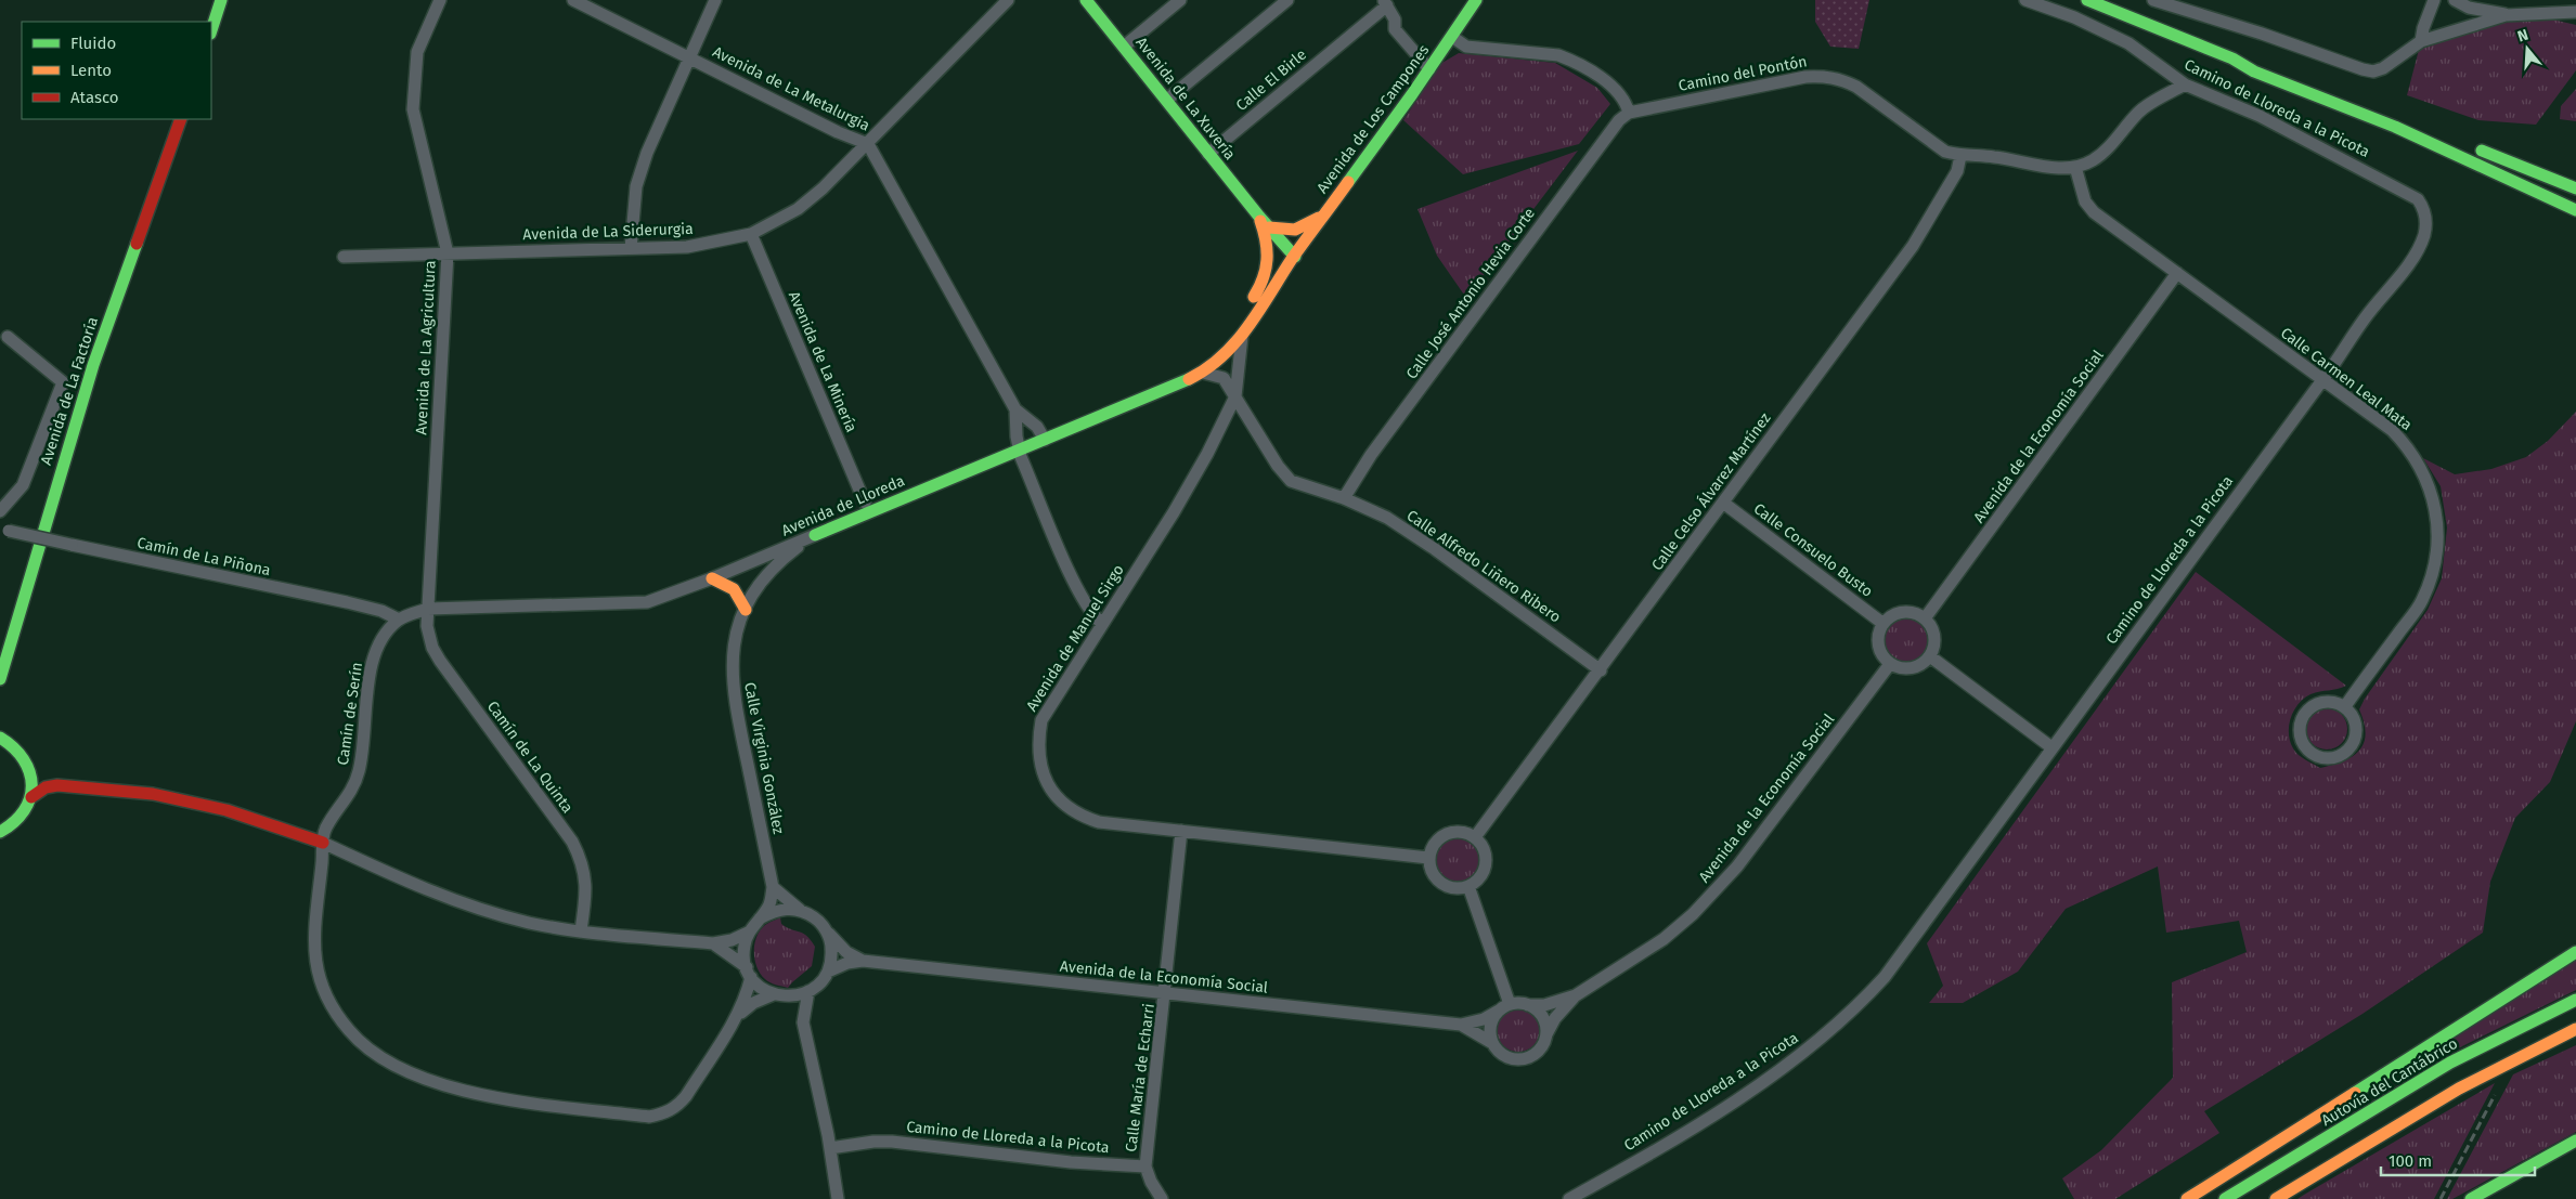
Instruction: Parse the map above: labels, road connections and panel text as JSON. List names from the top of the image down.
{
  "streets": {
    "main road": [
      "Avenida de La Xuvería",
      "Avenida de Los Campones",
      "Avenida de La Factoría",
      "Avenida de Lloreda",
      "Avenida de Manuel Sirgo",
      "Autovía del Cantábrico"
    ],
    "street": [
      "Camino del Pontón",
      "Calle El Birle",
      "Avenida de La Metalurgia",
      "Camino de Lloreda a la Picota",
      "Avenida de La Siderurgia",
      "Calle José Antonio Hevia Corte",
      "Avenida de La Agricultura",
      "Avenida de La Minería",
      "Calle Carmen Leal Mata",
      "Avenida de la Economía Social",
      "Calle Celso Álvarez Martínez",
      "Calle Consuelo Busto",
      "Camín de La Piñona",
      "Calle Alfredo Liñero Ribero",
      "Camín de Serín",
      "Camín de La Quinta",
      "Calle Virginia González",
      "Calle María de Echarri"
    ]
  },
  "crossings": [
    ["Camino del Pontón", "Calle José Antonio Hevia Corte"],
    ["Camino del Pontón", "Calle Carmen Leal Mata"],
    ["Camino del Pontón", "Calle Celso Álvarez Martínez"],
    ["Calle El Birle", "Avenida de La Xuvería"],
    ["Avenida de La Metalurgia", "Avenida de La Siderurgia"],
    ["Avenida de La Xuvería", "Avenida de Los Campones"],
    ["Avenida de La Xuvería", "Avenida de Lloreda"],
    ["Avenida de La Xuvería", "Avenida de Manuel Sirgo"],
    ["Camino de Lloreda a la Picota", "Calle Carmen Leal Mata"],
    ["Camino de Lloreda a la Picota", "Calle María de Echarri"],
    ["Avenida de Los Campones", "Avenida de Manuel Sirgo"],
    ["Avenida de La Siderurgia", "Avenida de La Agricultura"],
    ["Avenida de La Siderurgia", "Avenida de La Minería"],
    ["Calle José Antonio Hevia Corte", "Calle Alfredo Liñero Ribero"],
    ["Avenida de La Agricultura", "Avenida de Lloreda"],
    ["Avenida de La Agricultura", "Camín de La Quinta"],
    ["Calle Carmen Leal Mata", "Avenida de la Economía Social"],
    ["Avenida de la Economía Social", "Calle Consuelo Busto"],
    ["Avenida de la Economía Social", "Calle Virginia González"],
    ["Avenida de la Economía Social", "Calle María de Echarri"],
    ["Calle Celso Álvarez Martínez", "Calle Consuelo Busto"],
    ["Calle Celso Álvarez Martínez", "Calle Alfredo Liñero Ribero"],
    ["Calle Celso Álvarez Martínez", "Avenida de Manuel Sirgo"],
    ["Avenida de Lloreda", "Avenida de Manuel Sirgo"],
    ["Avenida de Lloreda", "Camín de La Quinta"],
    ["Avenida de Lloreda", "Calle Virginia González"],
    ["Camín de La Piñona", "Camín de Serín"],
    ["Calle Alfredo Liñero Ribero", "Avenida de Manuel Sirgo"],
    ["Avenida de Manuel Sirgo", "Calle María de Echarri"]
  ],
  "legend": ["Fluido", "Lento", "Atasco"],
  "scale_bar": "100 m",
  "north": "top"
}
